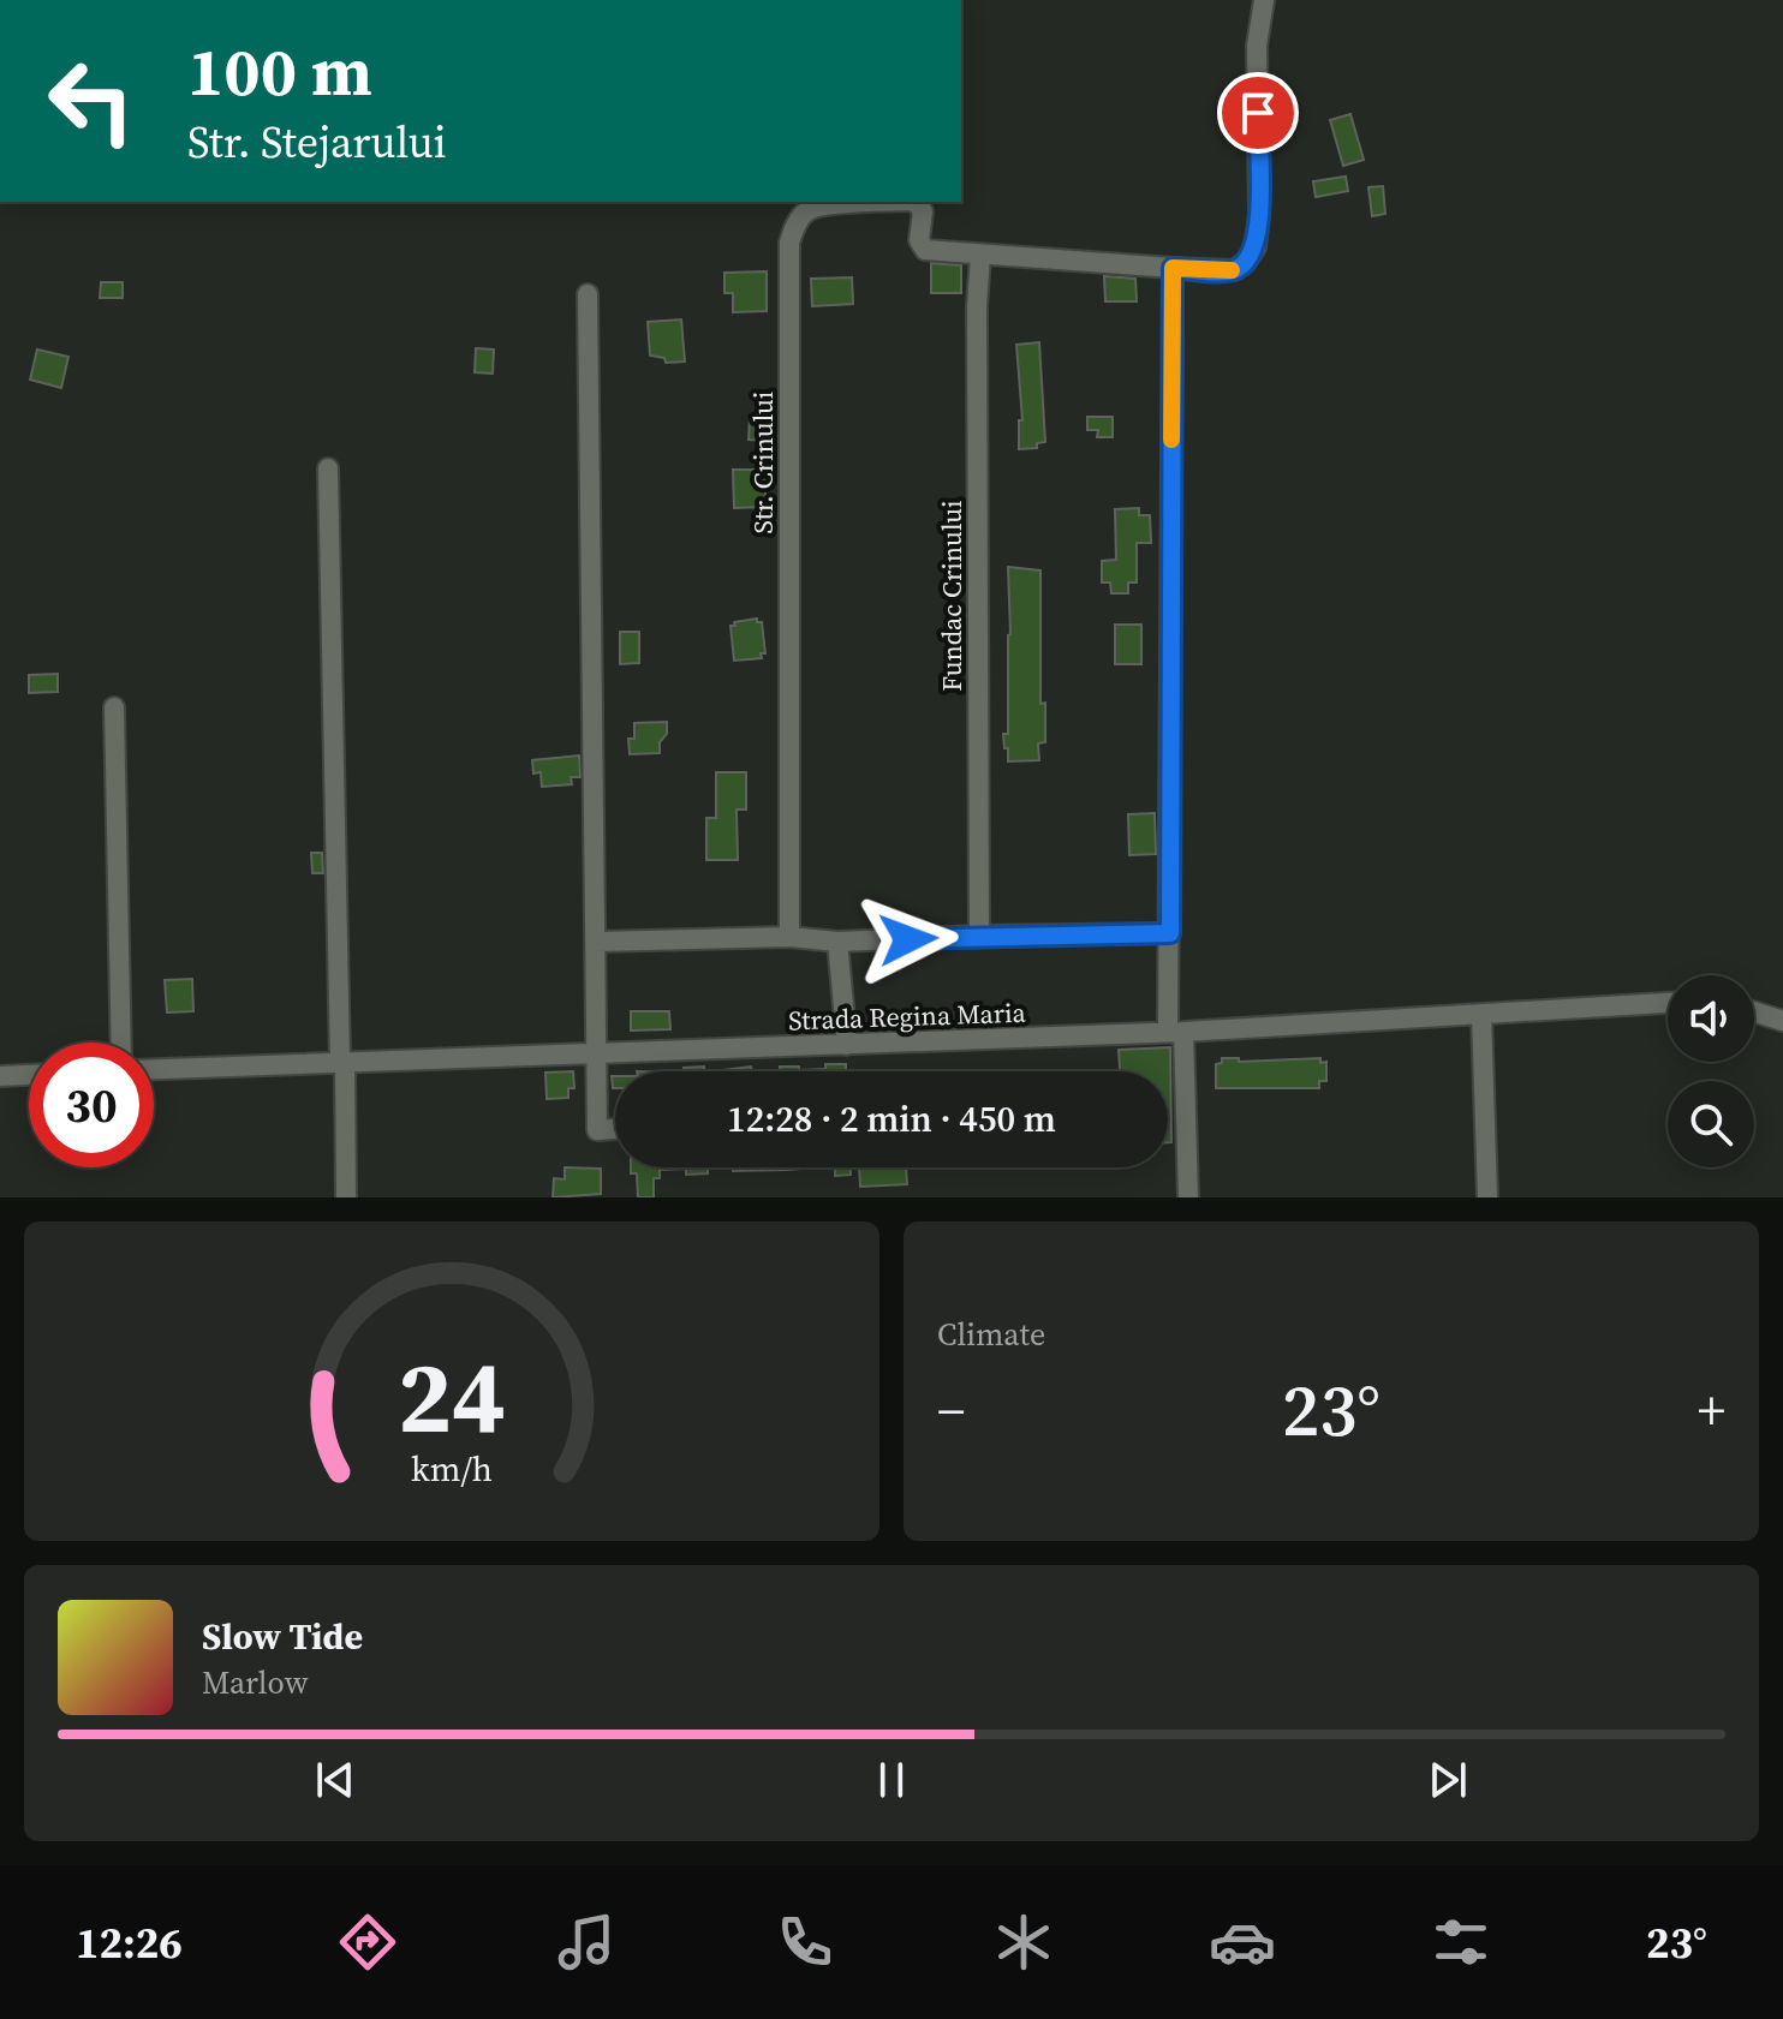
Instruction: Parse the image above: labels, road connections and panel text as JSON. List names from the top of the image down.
{
  "streets": {
    "street": ["Str. Crinului", "Fundac Crinului", "Strada Regina Maria"]
  },
  "crossings": [
    ["Str. Crinului", "Fundac Crinului"]
  ],
  "page": {
    "turn": ["100 m", "Str. Stejarului"],
    "limit": "30",
    "trip": "12:28 · 2 min · 450 m",
    "tile": "Climate",
    "heat": ["−", "23°", "+"],
    "song": ["Slow Tide", "Marlow"],
    "tabs": ["12:26", "23°"],
    "gauge": ["24", "km/h"]
  }
}
